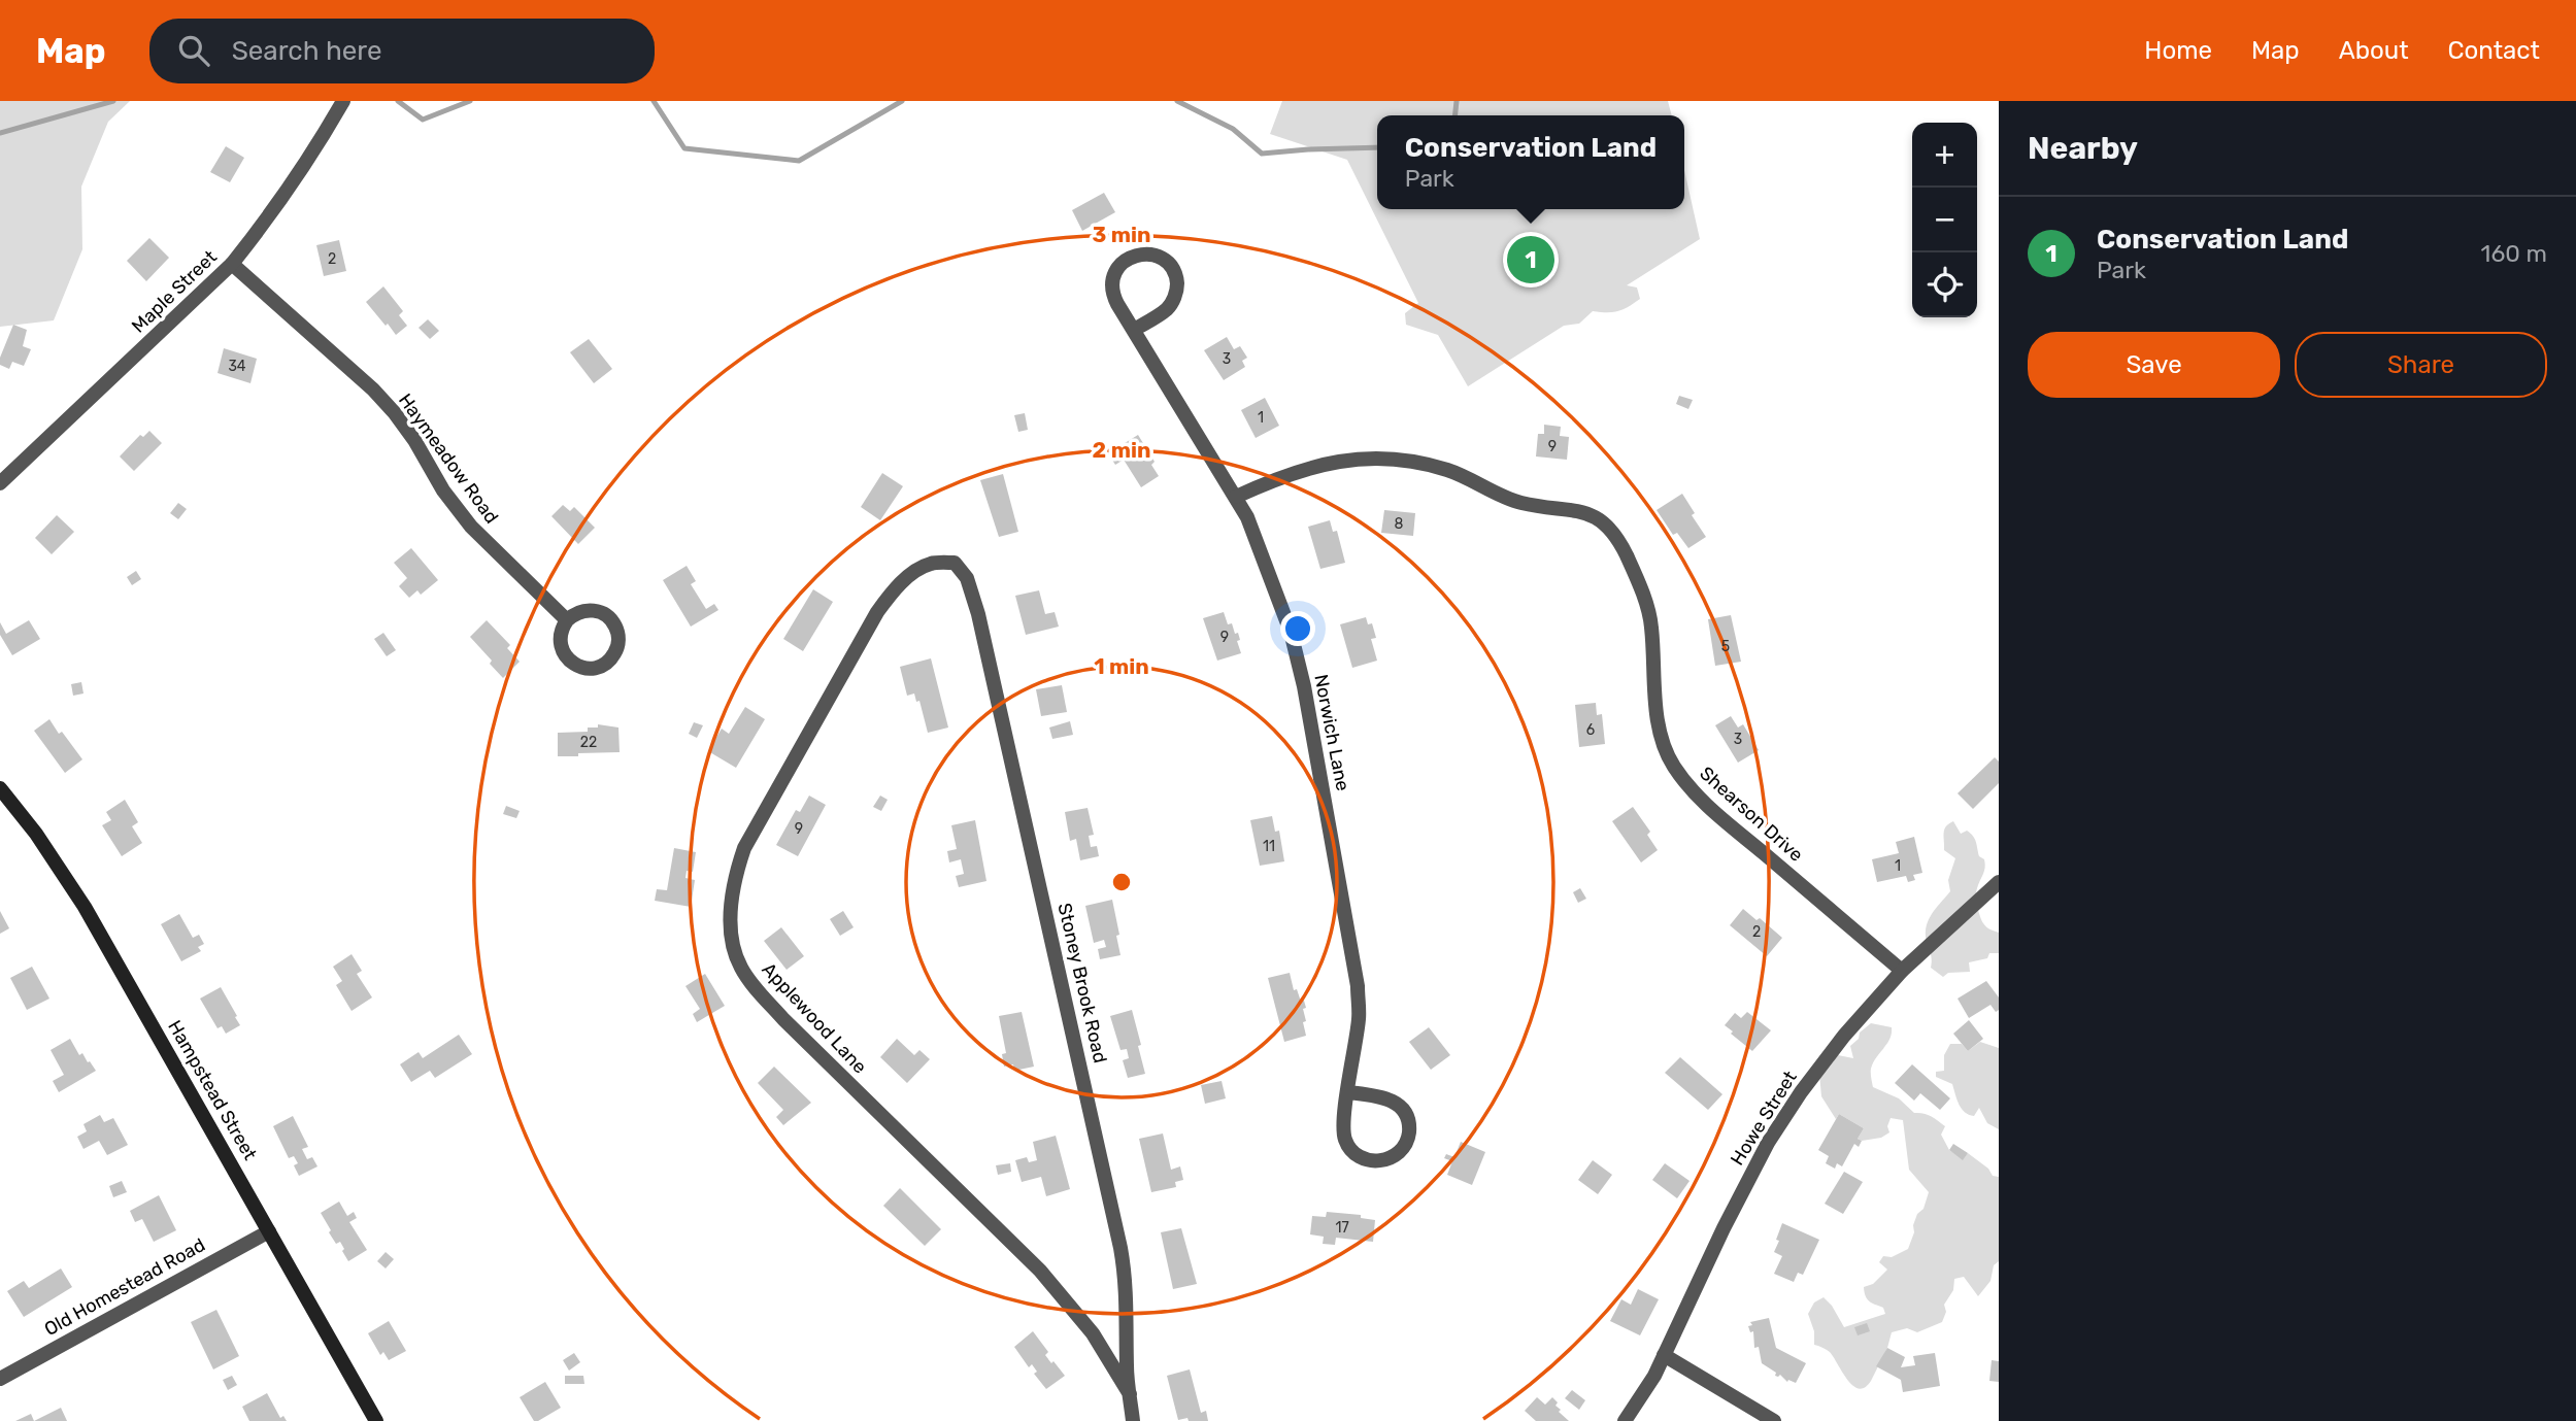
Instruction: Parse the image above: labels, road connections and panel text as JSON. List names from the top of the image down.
{
  "streets": {
    "main road": ["Hampstead Street"],
    "street": [
      "Maple Street",
      "Haymeadow Road",
      "Norwich Lane",
      "Shearson Drive",
      "Stoney Brook Road",
      "Applewood Lane",
      "Howe Street",
      "Old Homestead Road"
    ]
  },
  "crossings": [
    ["Maple Street", "Haymeadow Road"],
    ["Norwich Lane", "Shearson Drive"],
    ["Shearson Drive", "Howe Street"],
    ["Stoney Brook Road", "Applewood Lane"],
    ["Hampstead Street", "Old Homestead Road"]
  ],
  "house_numbers": [
    "2",
    "3",
    "34",
    "1",
    "9",
    "8",
    "9",
    "5",
    "6",
    "3",
    "22",
    "9",
    "11",
    "1",
    "2",
    "17"
  ],
  "page": {
    "header": "Map",
    "search": "Search here",
    "nav": [
      "Home",
      "Map",
      "About",
      "Contact"
    ],
    "heading": "Nearby",
    "popup": ["Conservation Land", "Park"],
    "map_buttons": ["+", "−"],
    "list": [
      {
        "mark": "1",
        "name": "Conservation Land",
        "note": "Park",
        "value": "160 m"
      }
    ],
    "pins": "1",
    "buttons": ["Save", "Share"]
  },
  "rings": ["3 min", "2 min", "1 min"]
}
